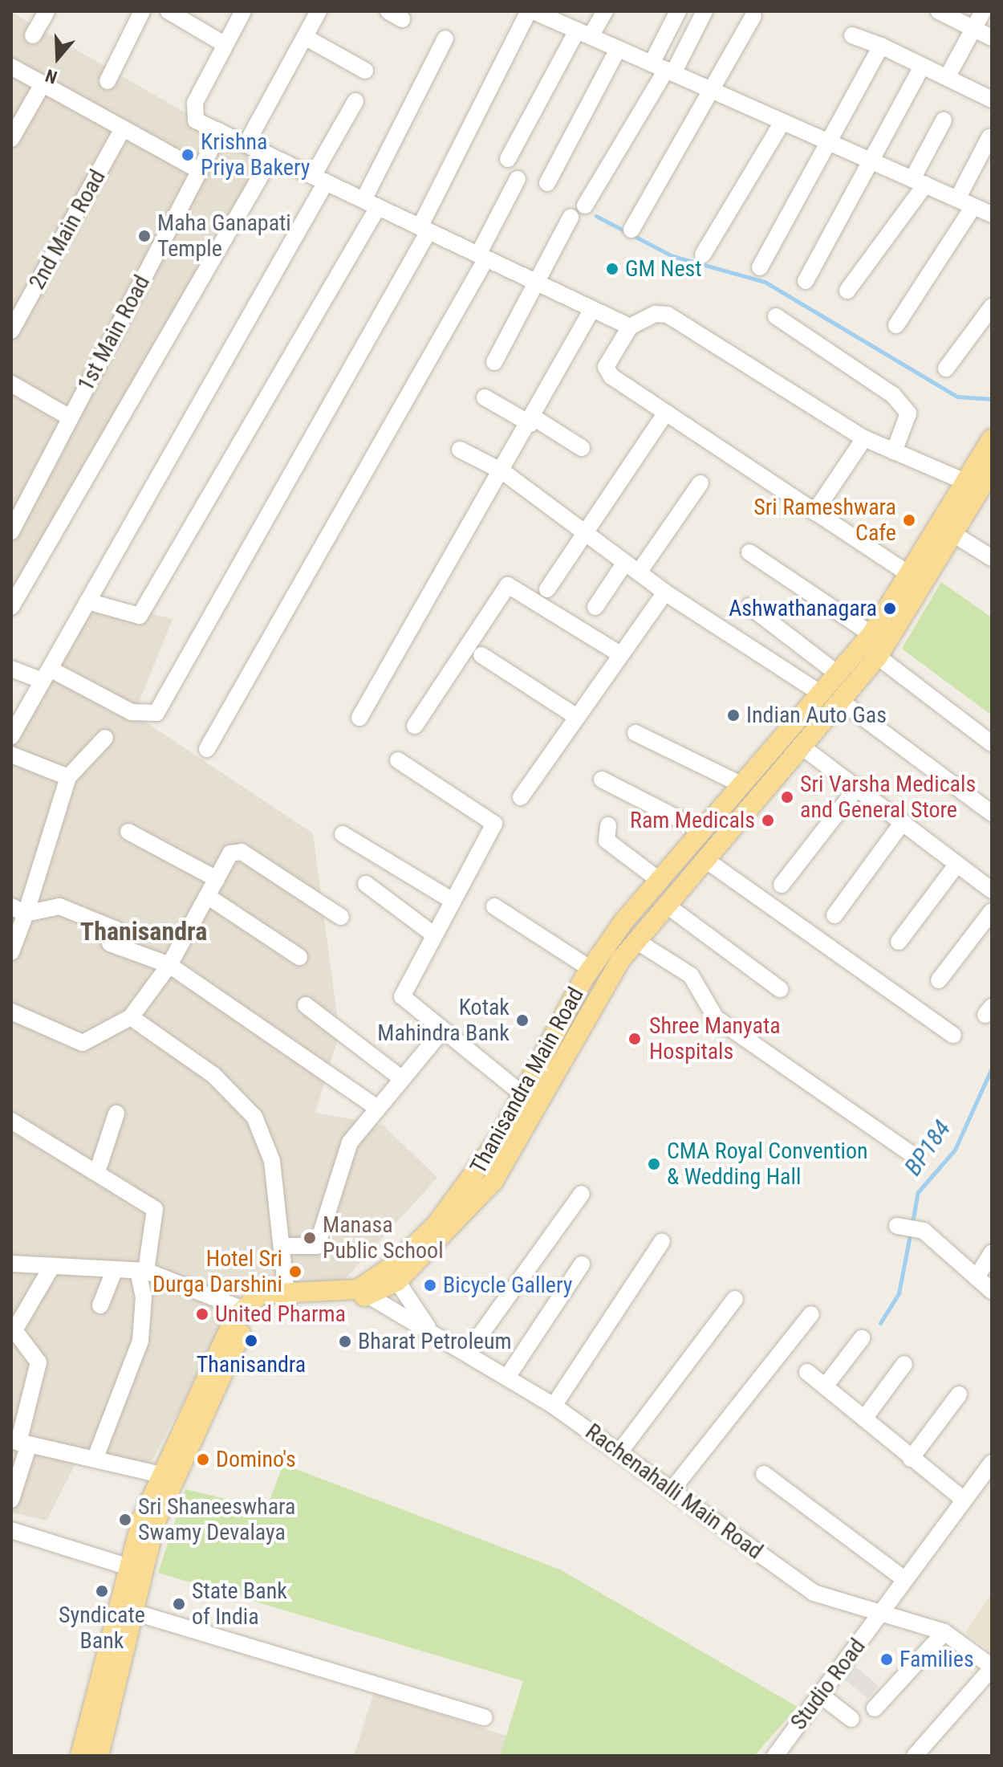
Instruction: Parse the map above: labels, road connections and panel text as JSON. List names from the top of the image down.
{
  "streets": {
    "main road": ["Thanisandra Main Road"],
    "street": [
      "2nd Main Road",
      "1st Main Road",
      "Rachenahalli Main Road",
      "Studio Road"
    ]
  },
  "crossings": [
    ["Thanisandra Main Road", "Rachenahalli Main Road"],
    ["Rachenahalli Main Road", "Studio Road"]
  ],
  "districts": ["Thanisandra"],
  "water": ["BP184"],
  "places": [
    "Krishna Priya Bakery",
    "Maha Ganapati Temple",
    "GM Nest",
    "Sri Rameshwara Cafe",
    "Ashwathanagara",
    "Indian Auto Gas",
    "Sri Varsha Medicals and General Store",
    "Ram Medicals",
    "Kotak Mahindra Bank",
    "Shree Manyata Hospitals",
    "CMA Royal Convention & Wedding Hall",
    "Manasa Public School",
    "Hotel Sri Durga Darshini",
    "Bicycle Gallery",
    "United Pharma",
    "Thanisandra",
    "Bharat Petroleum",
    "Domino's",
    "Sri Shaneeswhara Swamy Devalaya",
    "Syndicate Bank",
    "State Bank of India",
    "Families"
  ],
  "north": "bottom"
}
